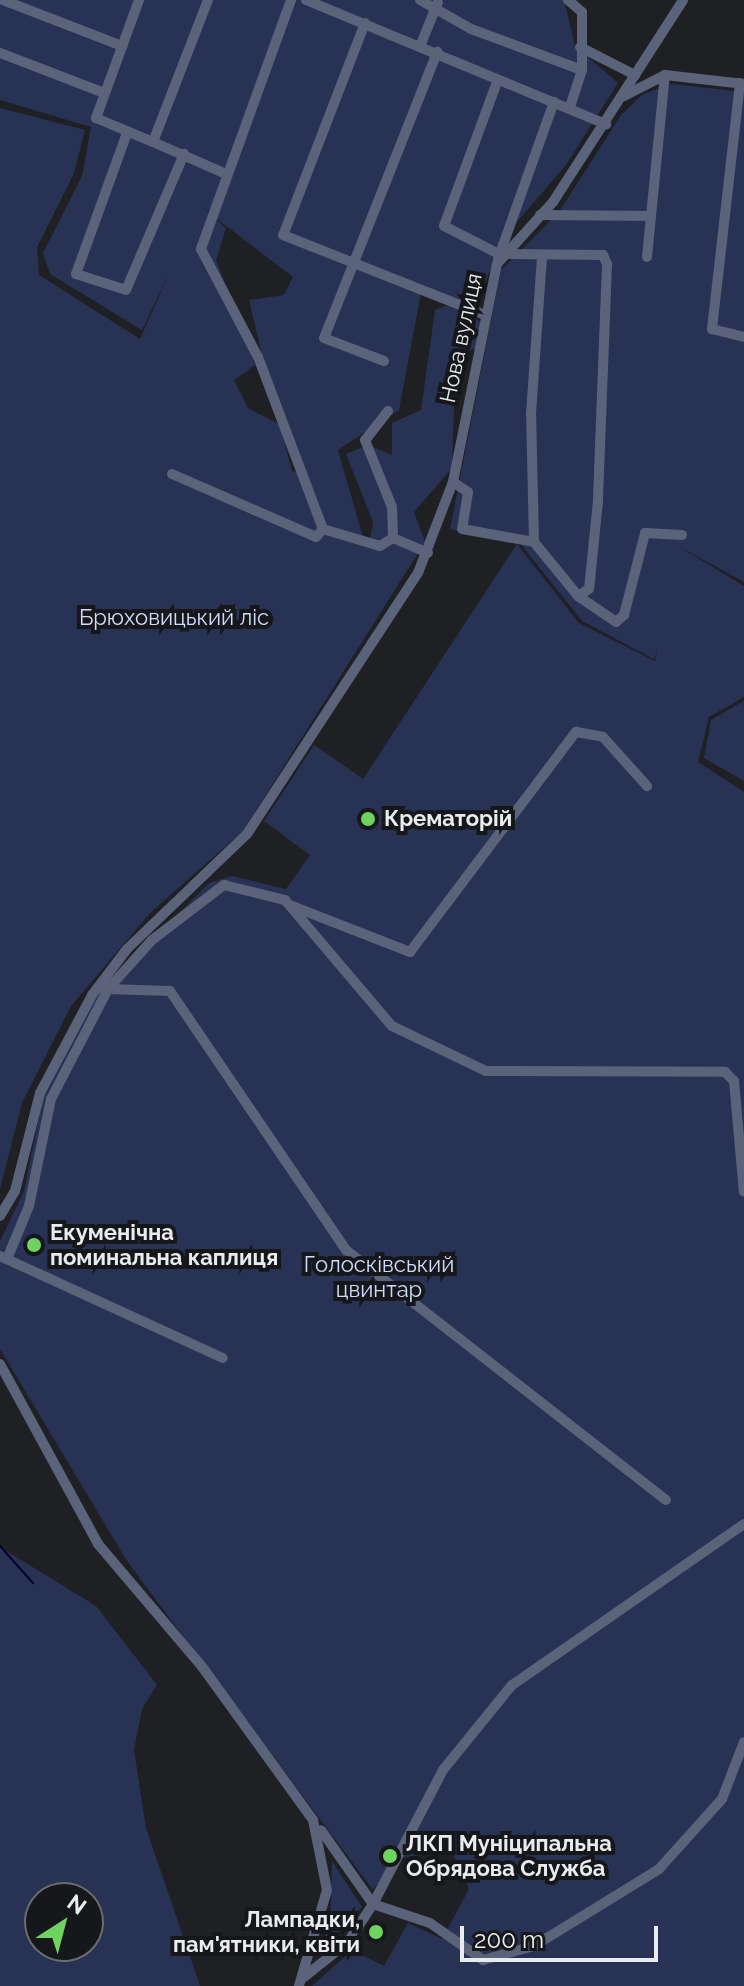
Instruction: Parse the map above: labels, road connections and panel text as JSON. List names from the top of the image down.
{
  "streets": {
    "street": ["Нова вулиця"]
  },
  "parks": ["Брюховицький ліс", "Голосківський цвинтар"],
  "places": [
    "Крематорій",
    "Екуменічна поминальна каплиця",
    "ЛКП Муніципальна Обрядова Служба",
    "Лампадки, пам'ятники, квіти"
  ],
  "scale_bar": "200 m",
  "north": "top right"
}
